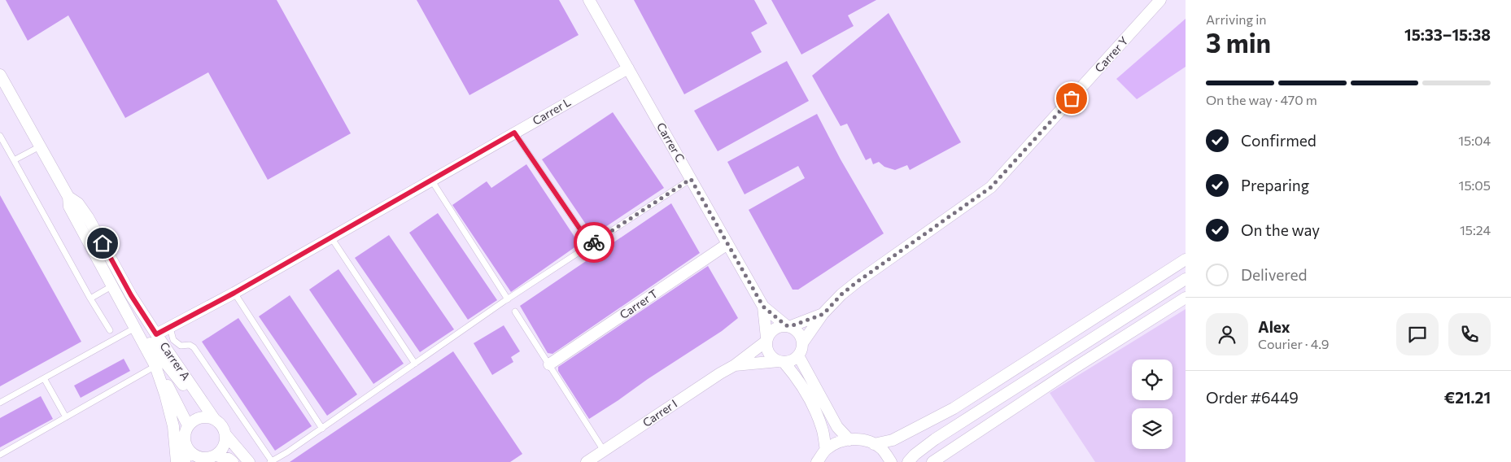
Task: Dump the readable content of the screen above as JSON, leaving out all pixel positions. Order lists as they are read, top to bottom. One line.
{"streets":{"street":["Carrer Y","Carrer L","Carrer C","Carrer T","Carrer A","Carrer I"]},"crossings":[["Carrer Y","Carrer C"],["Carrer Y","Carrer I"],["Carrer L","Carrer C"],["Carrer L","Carrer A"],["Carrer C","Carrer T"],["Carrer C","Carrer I"]],"page":{"heading":["3 min","Arriving in","15:33–15:38"],"panel":["Alex","Courier · 4.9","Order #6449","€21.21"],"bar":"On the way · 470 m","list":[["Confirmed","15:04"],["Preparing","15:05"],["On the way","15:24"],"Delivered"]}}
